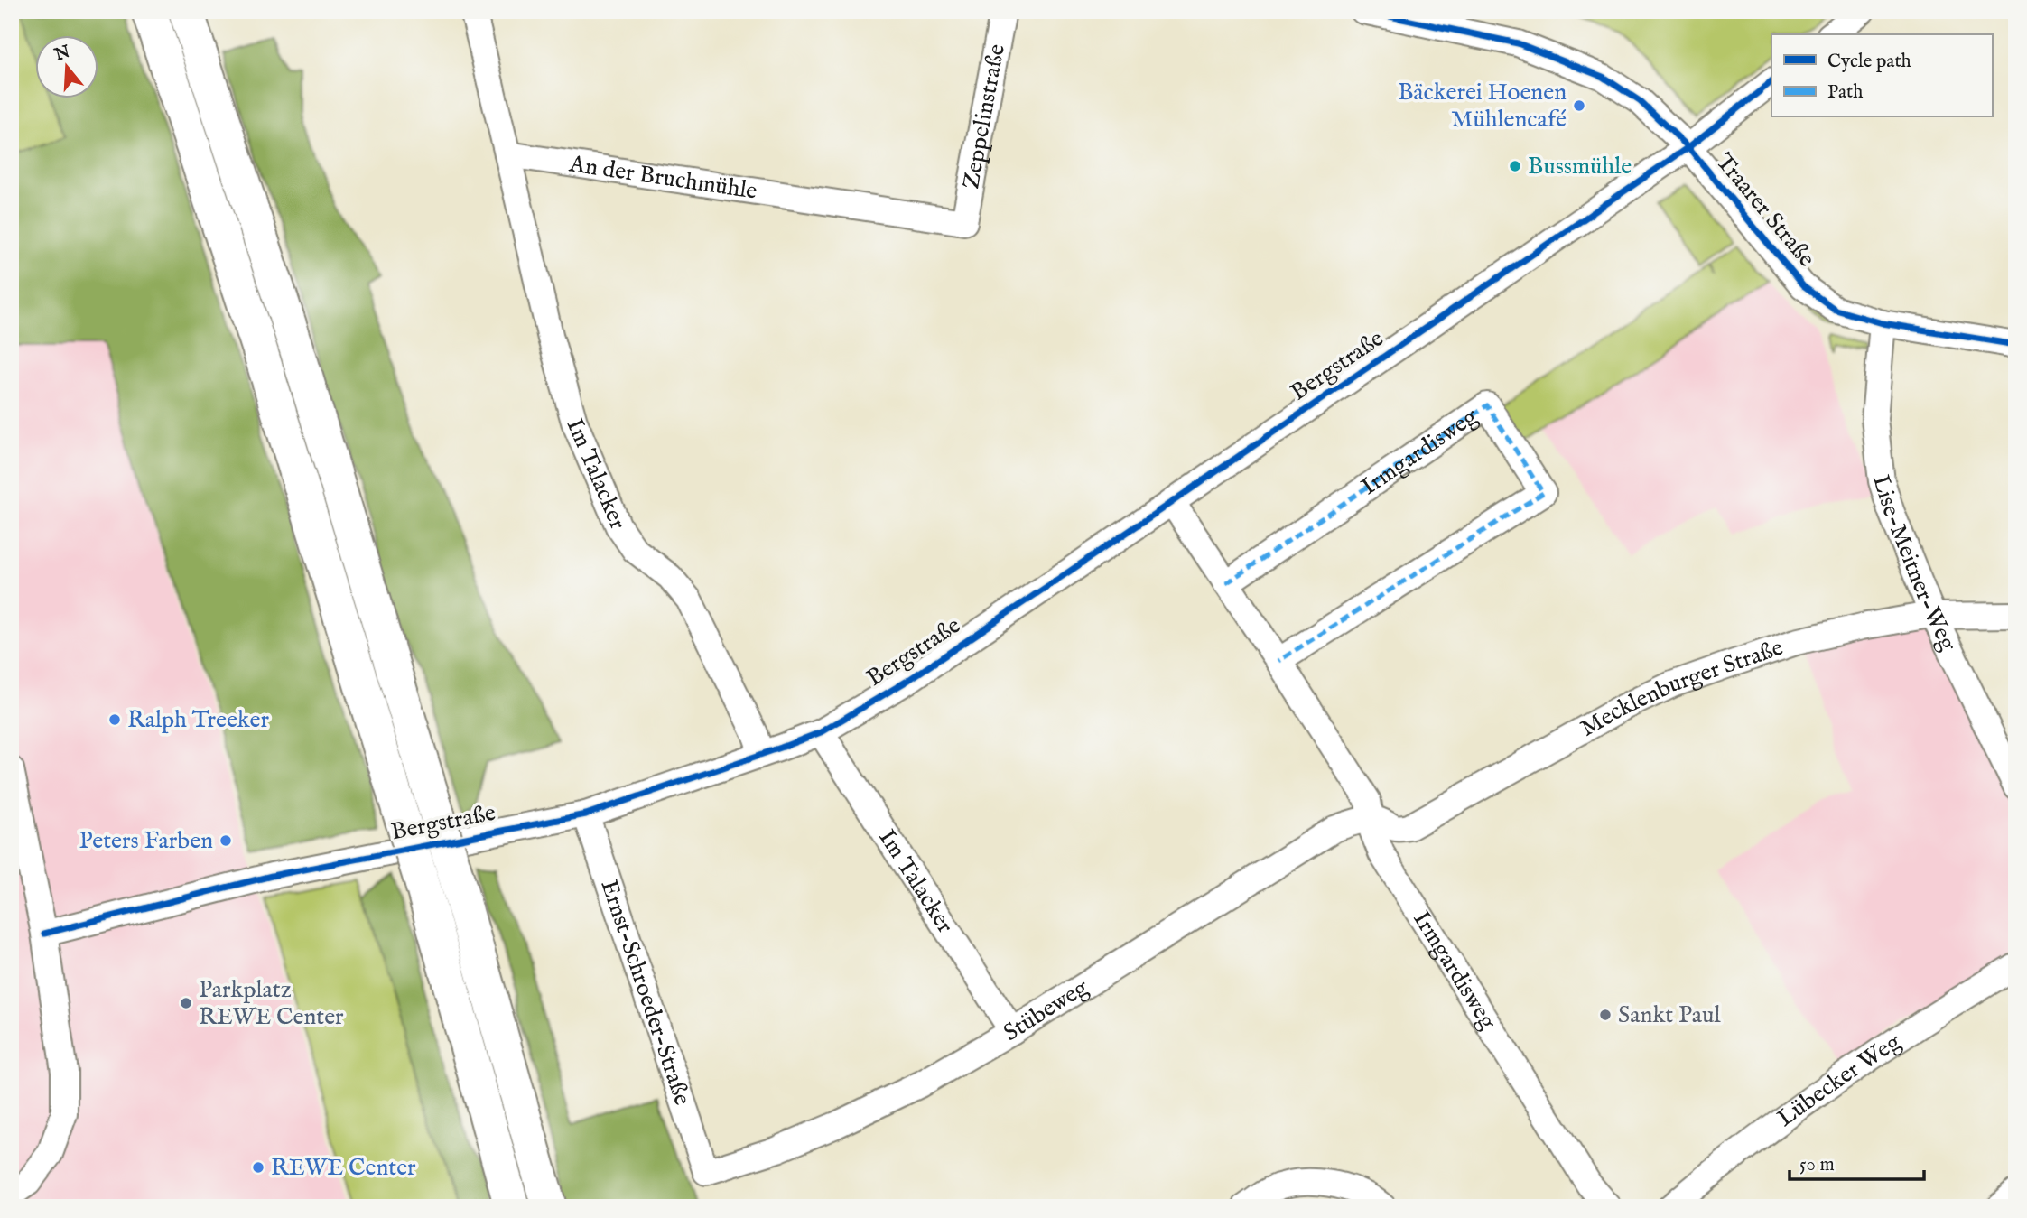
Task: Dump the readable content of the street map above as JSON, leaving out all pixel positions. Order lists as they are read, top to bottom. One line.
{"streets":{"street":["Zeppelinstraße","An der Bruchmühle","Traarer Straße","Bergstraße","Irmgardisweg","Im Talacker","Lise-Meitner-Weg","Mecklenburger Straße","Ernst-Schroeder-Straße","Stübeweg","Lübecker Weg"]},"crossings":[["Zeppelinstraße","An der Bruchmühle"],["An der Bruchmühle","Im Talacker"],["Traarer Straße","Bergstraße"],["Traarer Straße","Lise-Meitner-Weg"],["Bergstraße","Irmgardisweg"],["Bergstraße","Im Talacker"],["Bergstraße","Ernst-Schroeder-Straße"],["Irmgardisweg","Mecklenburger Straße"],["Irmgardisweg","Stübeweg"],["Im Talacker","Stübeweg"],["Lise-Meitner-Weg","Mecklenburger Straße"],["Mecklenburger Straße","Stübeweg"],["Ernst-Schroeder-Straße","Stübeweg"]],"places":["Bäckerei Hoenen Mühlencafé","Bussmühle","Ralph Treeker","Peters Farben","Parkplatz REWE Center","Sankt Paul","REWE Center"],"legend":["Cycle path","Path"],"scale_bar":"50 m","north":"top"}
